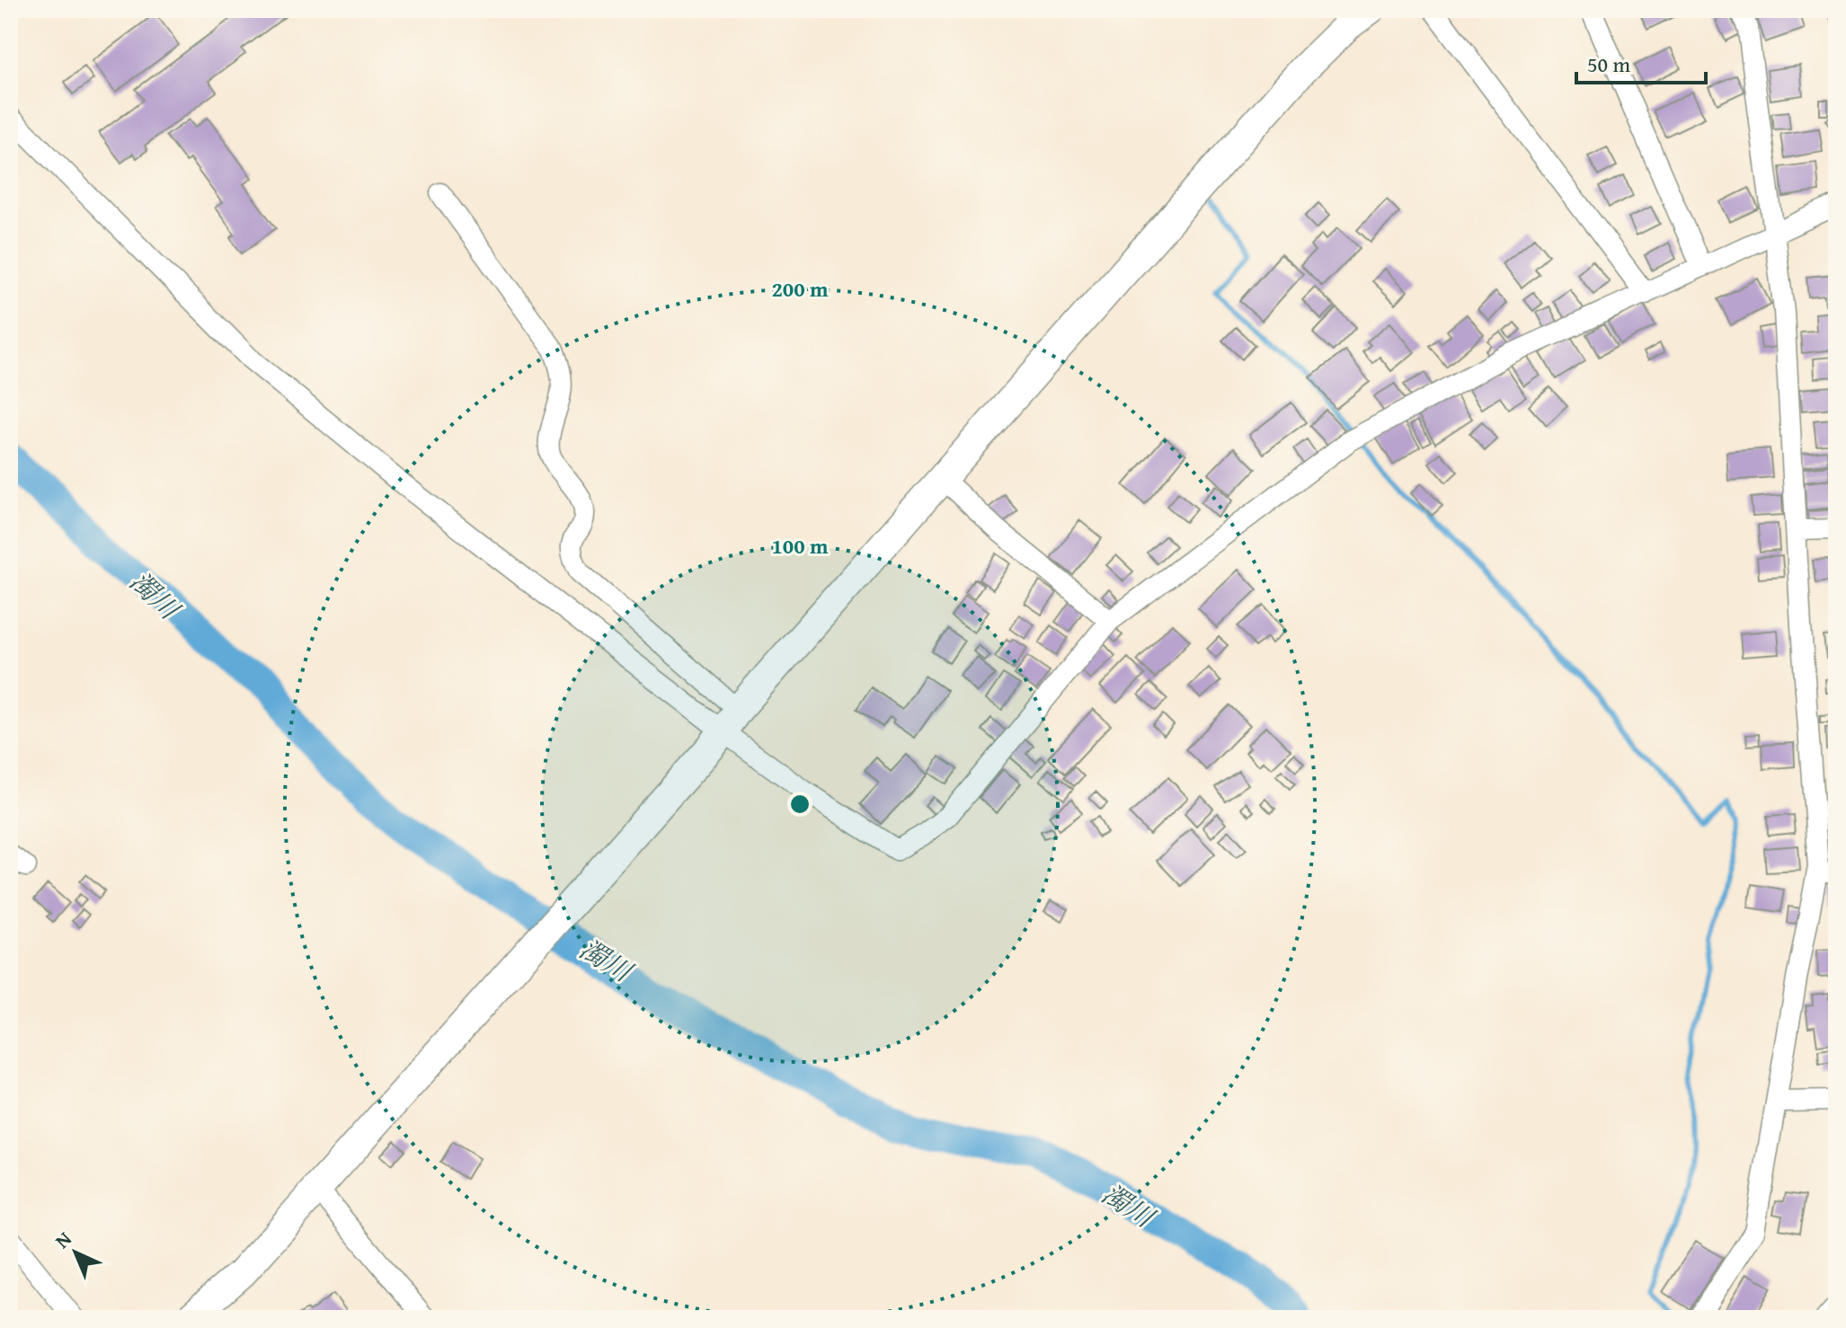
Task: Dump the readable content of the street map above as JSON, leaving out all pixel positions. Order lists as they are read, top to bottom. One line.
{"water":["濁川"],"scale_bar":"50 m","north":"top left","rings":["200 m","100 m"]}
